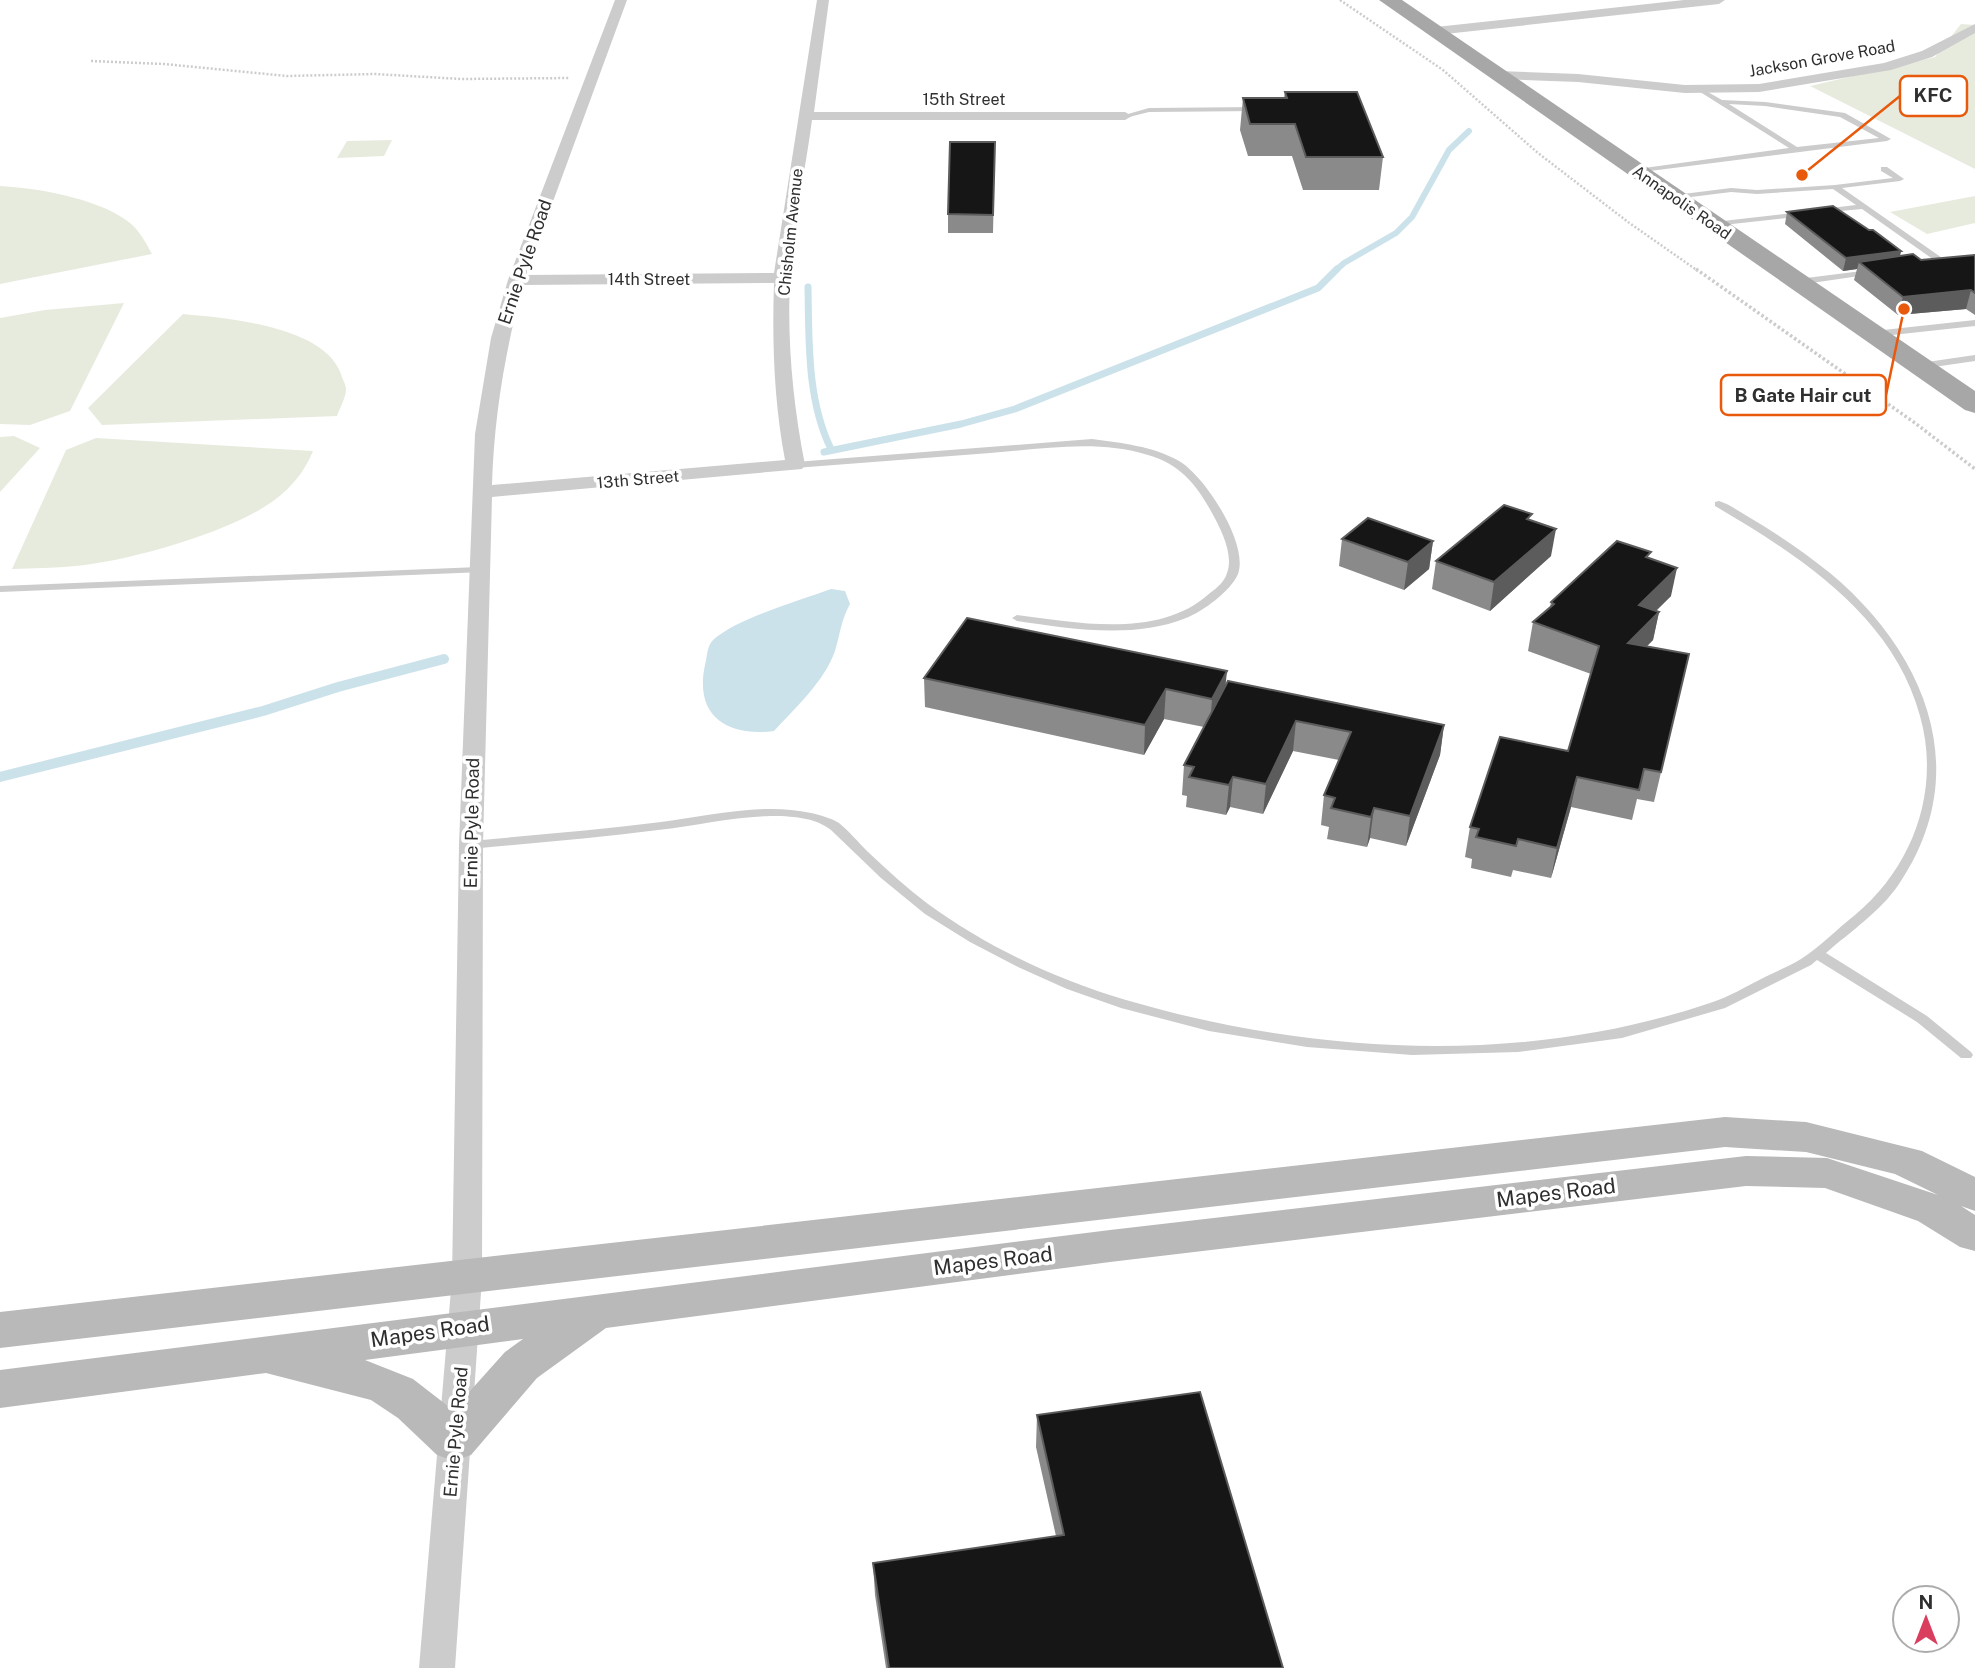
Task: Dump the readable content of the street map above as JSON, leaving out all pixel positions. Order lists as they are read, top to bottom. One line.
{"streets":{"main road":["Annapolis Road"],"street":["Jackson Grove Road","15th Street","Chisholm Avenue","Ernie Pyle Road","14th Street","13th Street","Mapes Road"]},"crossings":[["Jackson Grove Road","Annapolis Road"],["15th Street","Chisholm Avenue"],["Chisholm Avenue","14th Street"],["Chisholm Avenue","13th Street"],["Ernie Pyle Road","14th Street"],["Ernie Pyle Road","13th Street"],["Ernie Pyle Road","Mapes Road"]],"places":["KFC","B Gate Hair cut"],"north":"top"}
